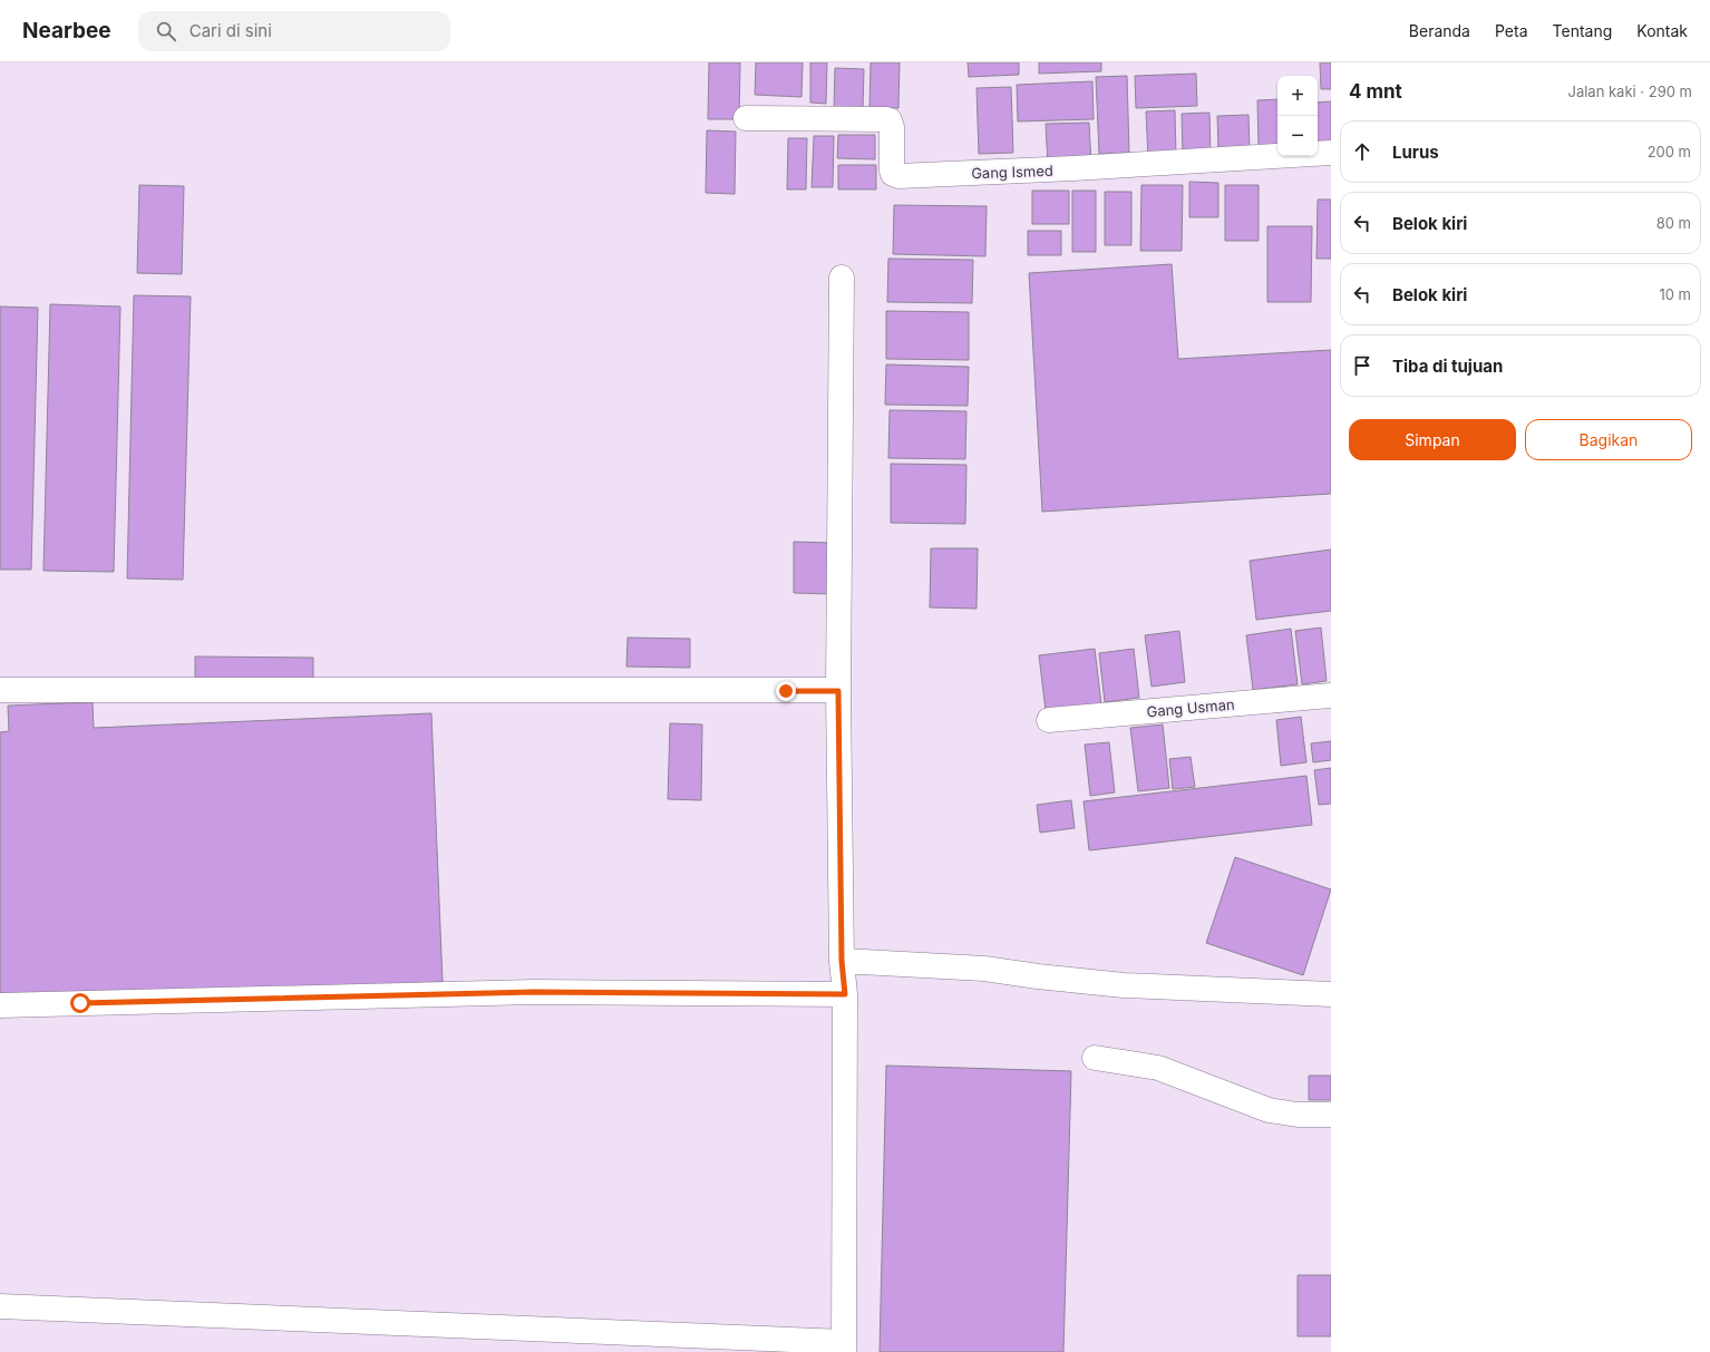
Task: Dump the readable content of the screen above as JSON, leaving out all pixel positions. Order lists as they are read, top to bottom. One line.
{"streets":{"street":["Gang Ismed","Gang Usman"]},"page":{"header":"Nearbee","search":"Cari di sini","nav":["Beranda","Peta","Tentang","Kontak"],"heading":["4 mnt","Jalan kaki · 290 m"],"map_buttons":["+","−"],"list":[["Lurus","200 m"],["Belok kiri","80 m"],["Belok kiri","10 m"],"Tiba di tujuan"],"buttons":["Simpan","Bagikan"]}}
